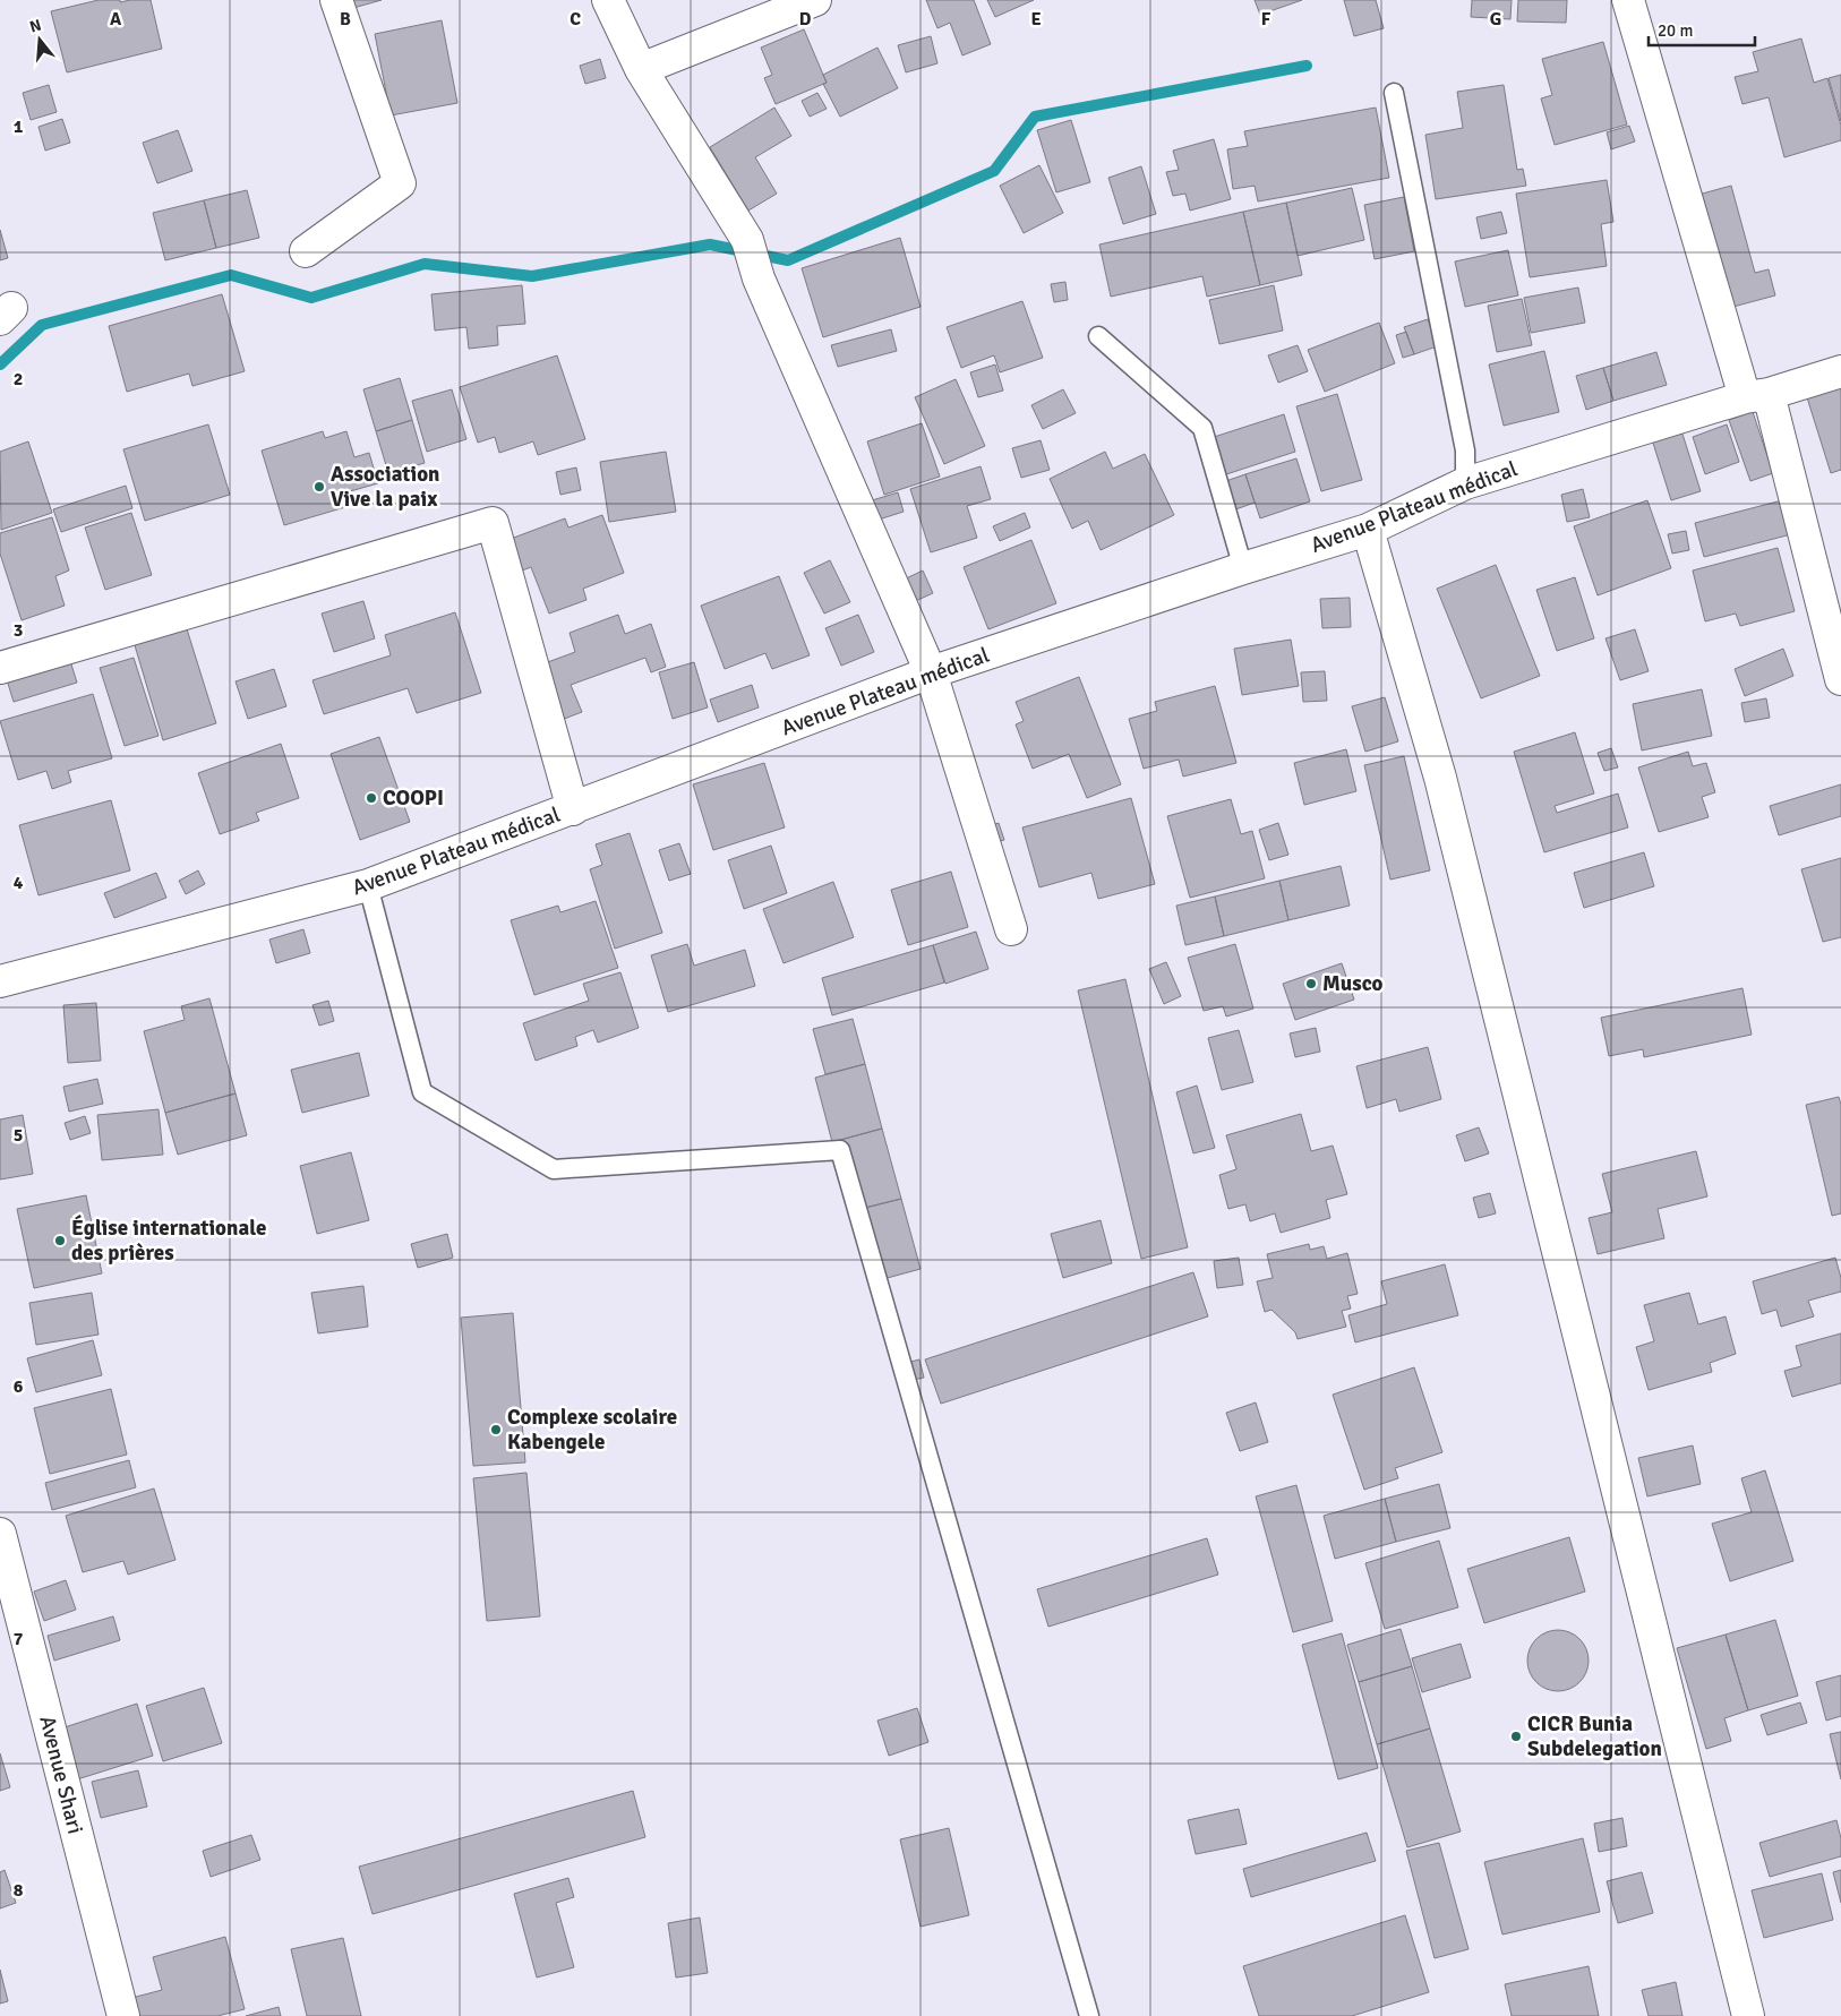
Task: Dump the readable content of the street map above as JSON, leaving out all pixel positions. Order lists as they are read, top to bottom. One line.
{"streets":{"street":["Avenue Plateau médical","Avenue Shari"]},"places":["Association Vive la paix","COOPI","Musco","Église internationale des prières","Complexe scolaire Kabengele","CICR Bunia Subdelegation"],"scale_bar":"20 m","north":"top","grid":{"columns":["A","B","C","D","E","F","G"],"rows":["1","2","3","4","5","6","7","8"]}}
